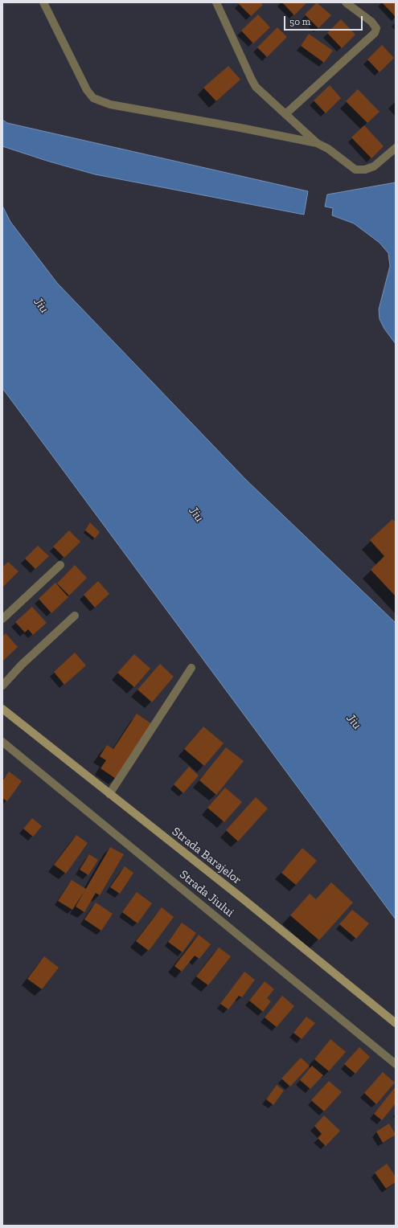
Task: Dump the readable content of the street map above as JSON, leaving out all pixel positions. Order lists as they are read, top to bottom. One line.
{"streets":{"main road":["Strada Barajelor"],"street":["Strada Jiului"]},"water":["Jiu"],"scale_bar":"50 m"}
